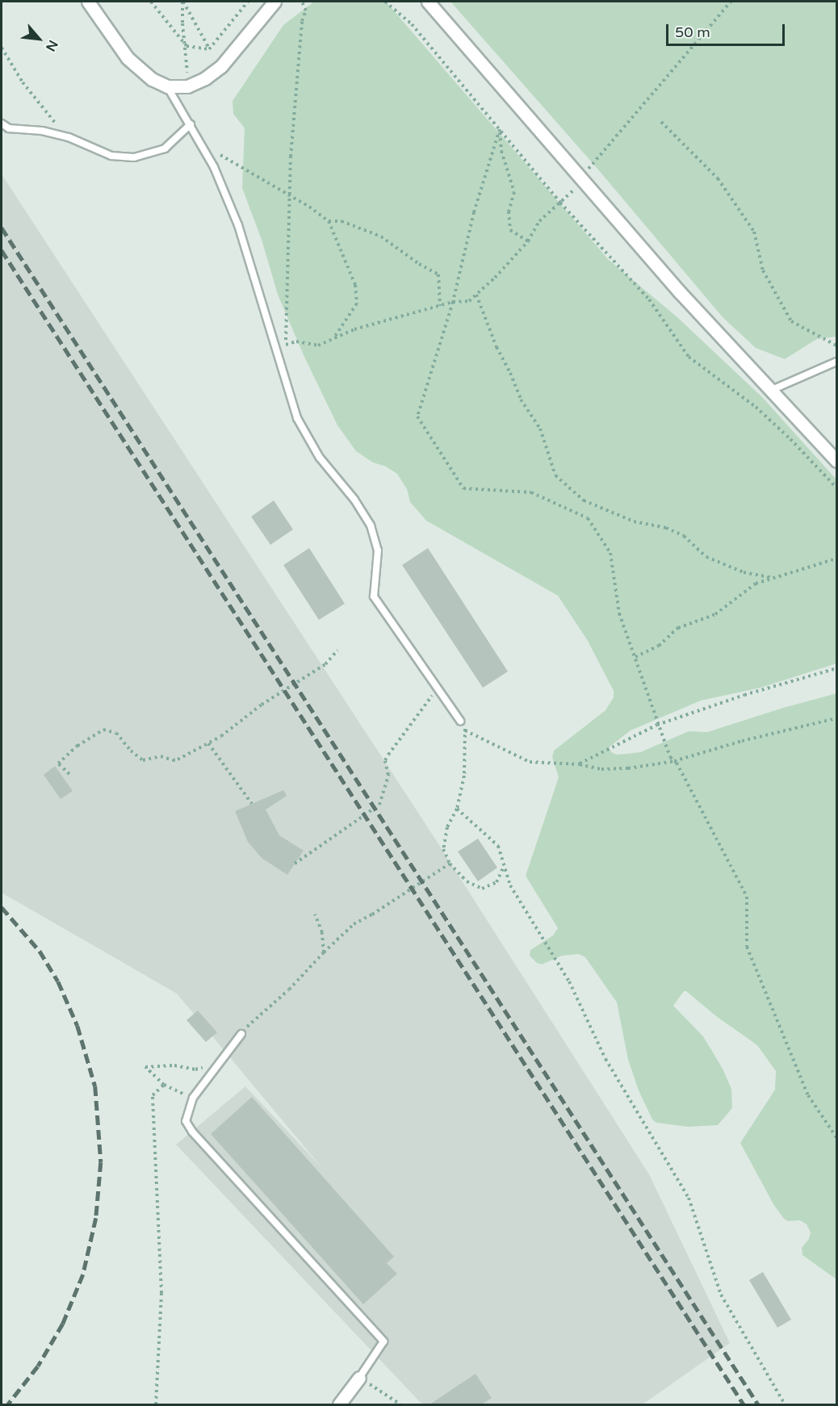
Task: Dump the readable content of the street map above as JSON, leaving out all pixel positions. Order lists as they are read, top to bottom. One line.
{"scale_bar":"50 m","north":"bottom right"}
